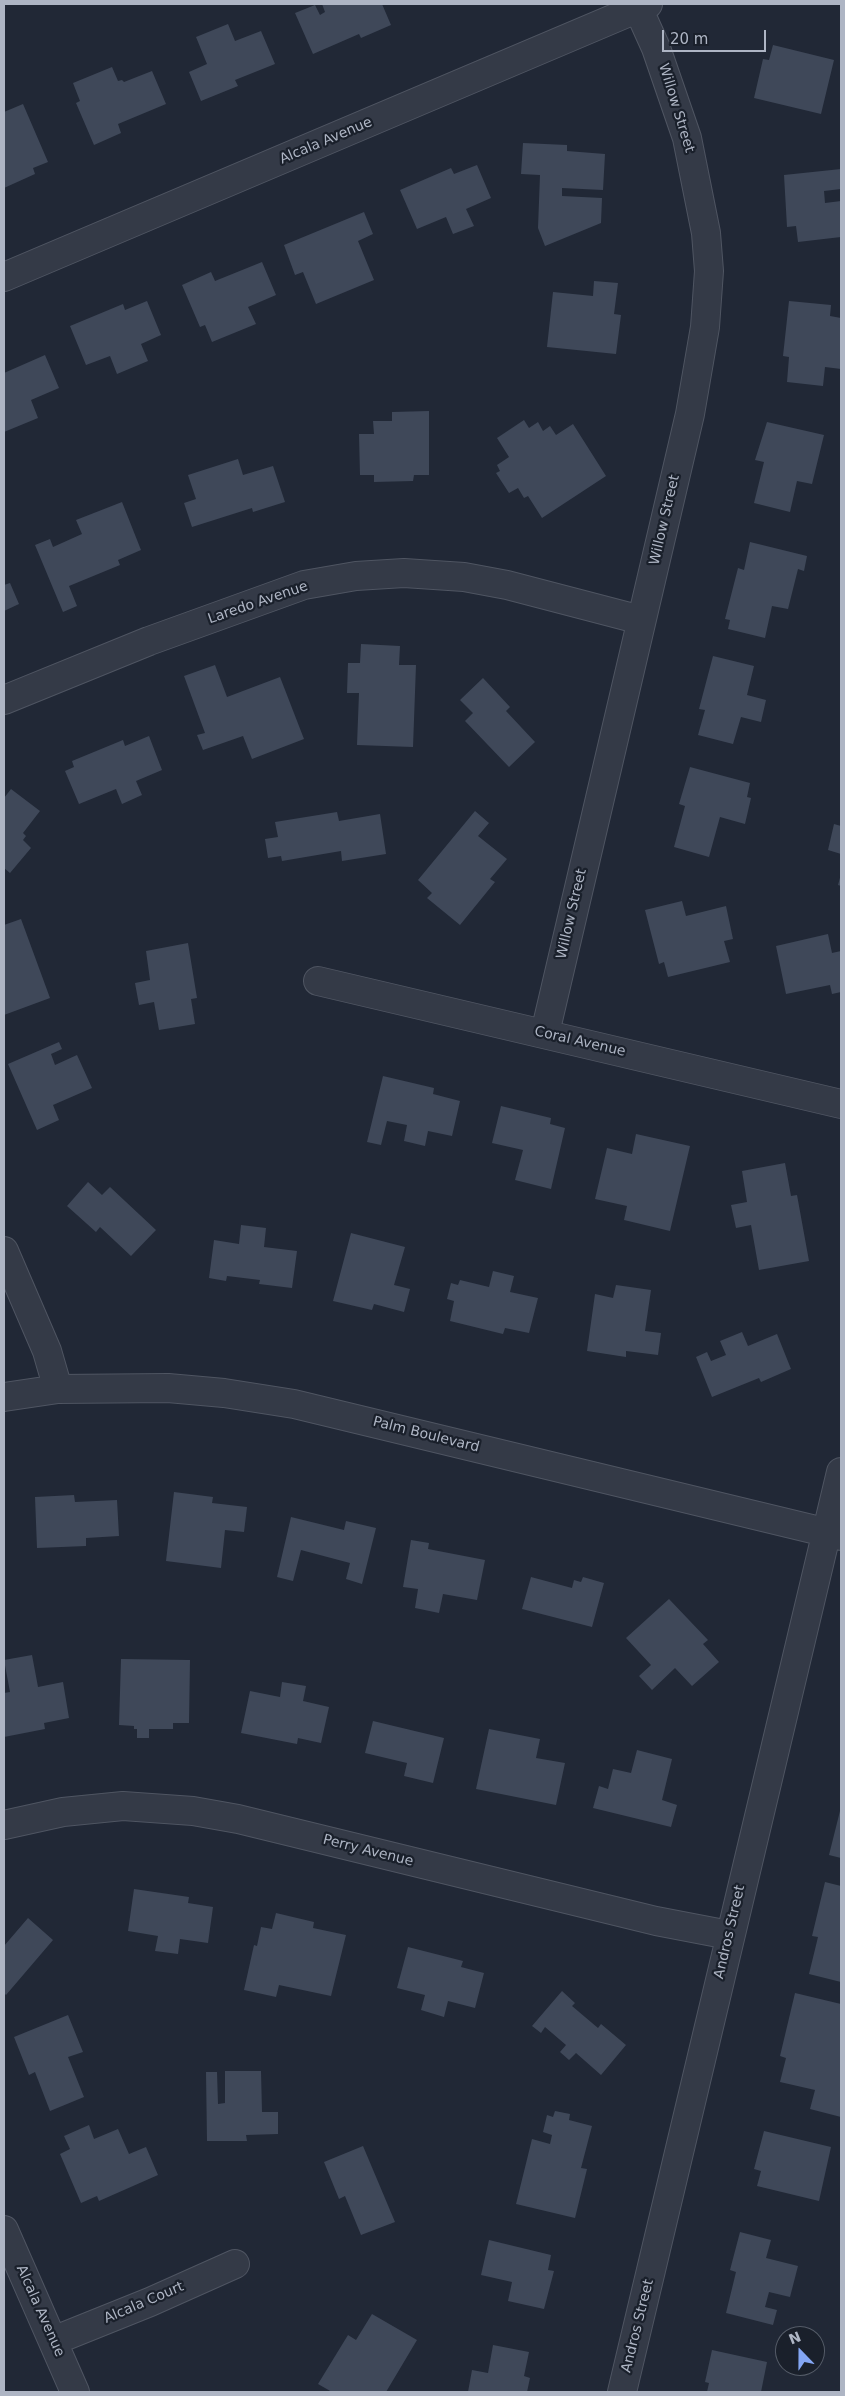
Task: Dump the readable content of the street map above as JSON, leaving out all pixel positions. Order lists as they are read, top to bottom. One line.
{"streets":{"street":["Willow Street","Alcala Avenue","Laredo Avenue","Coral Avenue","Palm Boulevard","Perry Avenue","Andros Street","Alcala Court"]},"crossings":[["Willow Street","Alcala Avenue"],["Willow Street","Laredo Avenue"],["Willow Street","Coral Avenue"],["Alcala Avenue","Alcala Court"],["Palm Boulevard","Andros Street"],["Perry Avenue","Andros Street"]],"scale_bar":"20 m","north":"top"}
